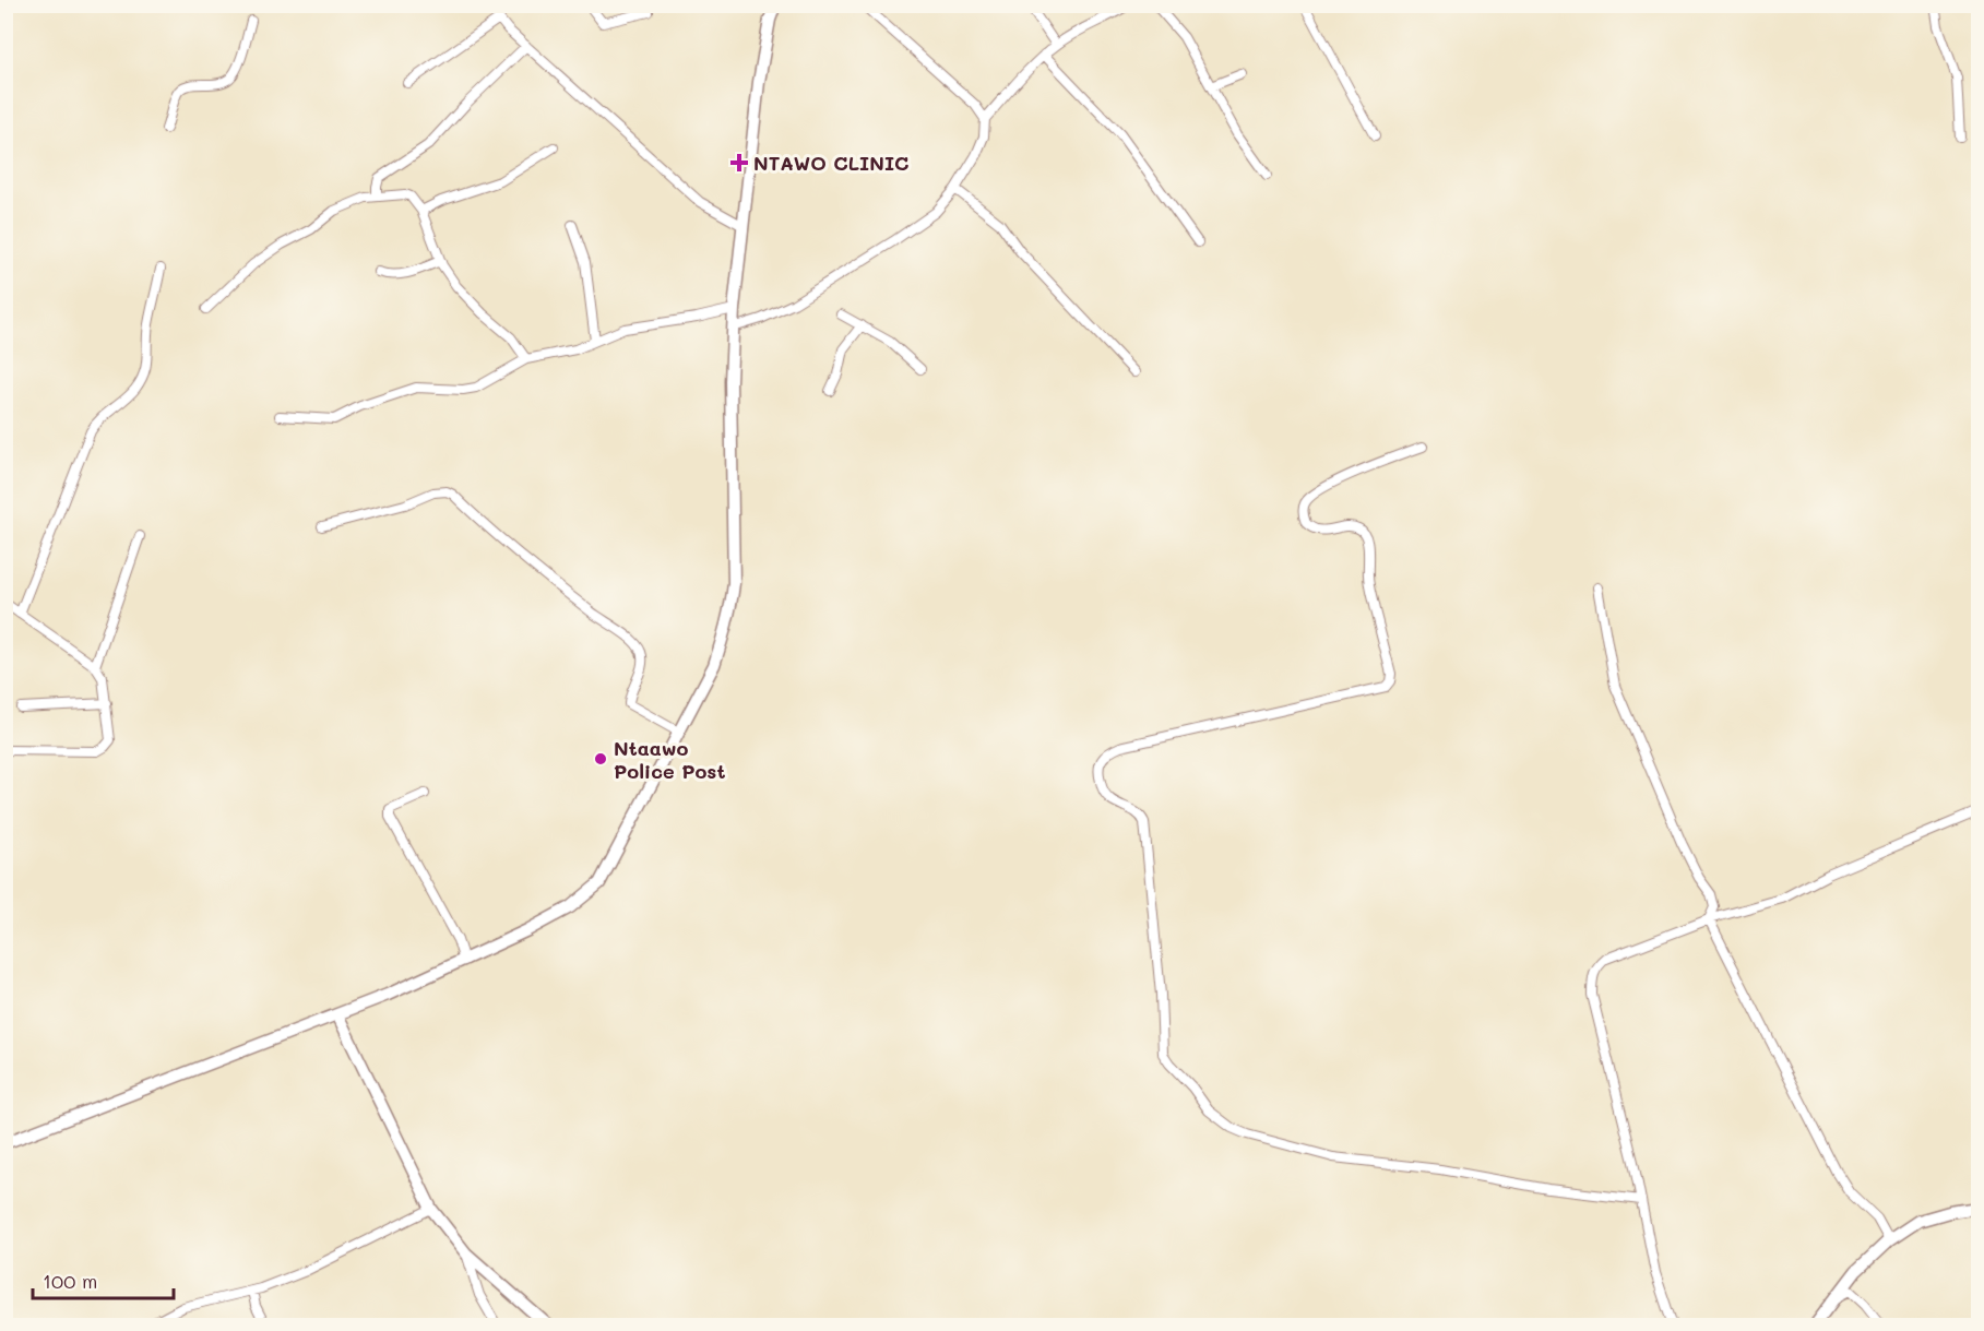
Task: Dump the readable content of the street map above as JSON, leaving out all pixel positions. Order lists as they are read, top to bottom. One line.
{"places":{"health":["NTAWO CLINIC"],"other":["Ntaawo Police Post"]},"scale_bar":"100 m"}
